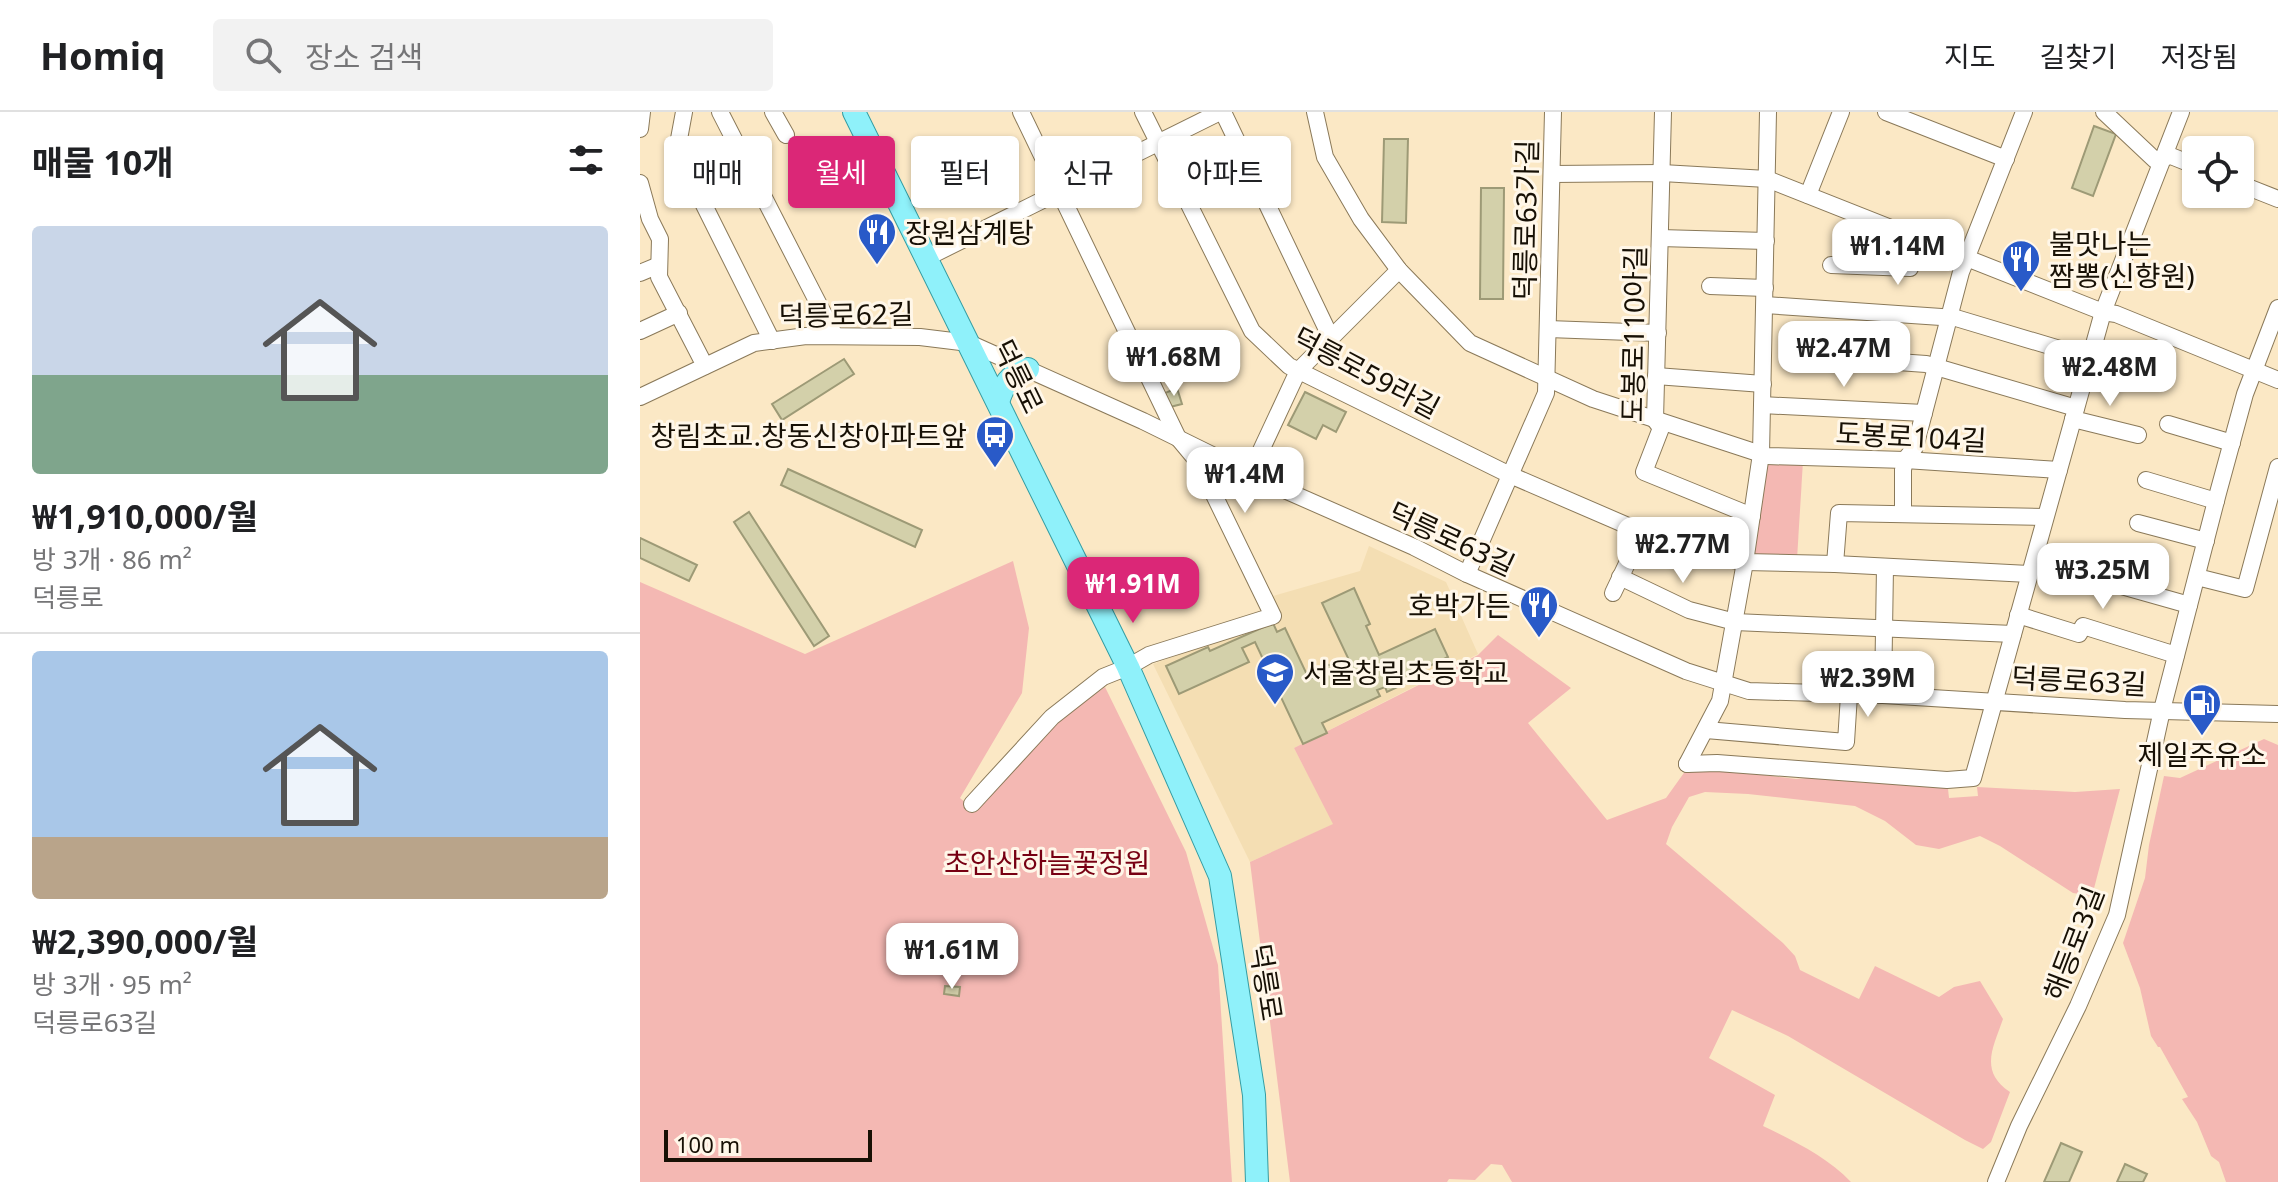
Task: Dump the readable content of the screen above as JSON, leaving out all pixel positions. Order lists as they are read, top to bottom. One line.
{"streets":{"main road":["덕릉로"],"street":["덕릉로63가길","덕릉로62길","도봉로110아길","덕릉로59라길","도봉로104길","덕릉로63길","해등로3길"]},"crossings":[["덕릉로63가길","도봉로110아길"],["덕릉로63가길","덕릉로59라길"],["덕릉로63가길","도봉로104길"],["덕릉로63가길","덕릉로63길"],["덕릉로62길","덕릉로"],["덕릉로62길","덕릉로63길"],["도봉로110아길","도봉로104길"],["덕릉로","덕릉로63길"],["덕릉로63길","해등로3길"]],"parks":["초안산하늘꽃정원"],"places":{"restaurant":["장원삼계탕","불맛나는 짬뽕(신향원)","호박가든"],"bus stop":["창림초교.창동신창아파트앞"],"school or university":["서울창림초등학교"],"fuel station":["제일주유소"]},"scale_bar":"100 m","page":{"header":"Homiq","search":"장소 검색","nav":["지도","길찾기","저장됨"],"heading":"매물 10개","chip":["매매","월세","필터","신규","아파트"],"list":[{"name":"₩1,910,000/월","note":"방 3개 · 86 m² · 덕릉로"},{"name":"₩2,390,000/월","note":"방 3개 · 95 m² · 덕릉로63길"}],"price":["₩1.14M","₩2.47M","₩1.68M","₩2.48M","₩1.4M","₩2.77M","₩3.25M","₩1.91M","₩2.39M","₩1.61M"],"scale":"100 m"}}
